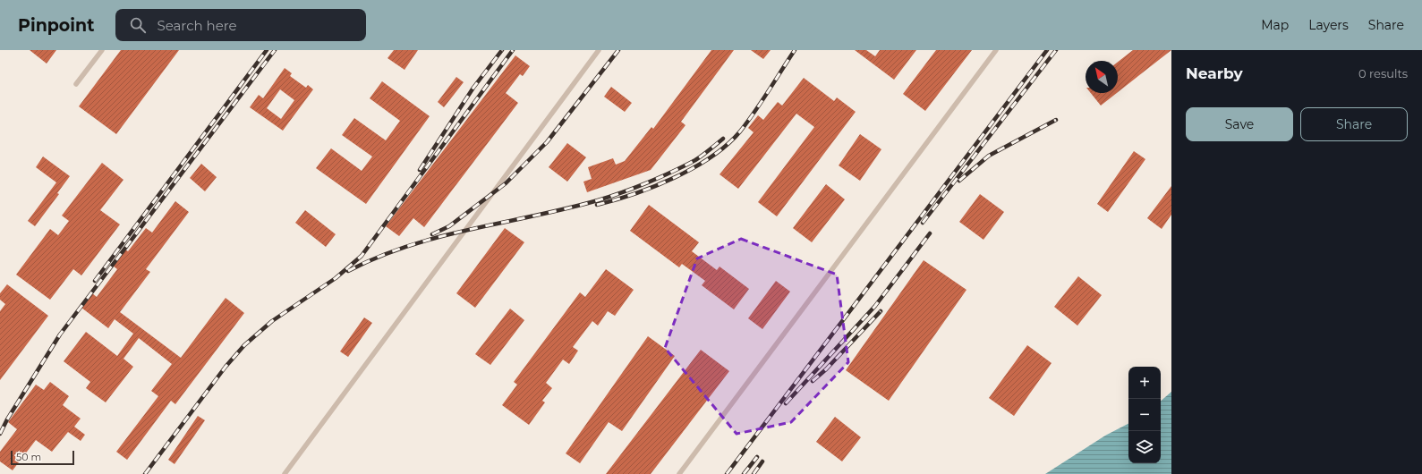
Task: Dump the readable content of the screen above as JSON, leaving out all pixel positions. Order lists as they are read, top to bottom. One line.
{"scale_bar":"50 m","north":"top left","page":{"header":"Pinpoint","search":"Search here","nav":["Map","Layers","Share"],"heading":["Nearby","0 results"],"buttons":["Save","Share"],"map_buttons":["+","−"],"scale":"50 m"}}
